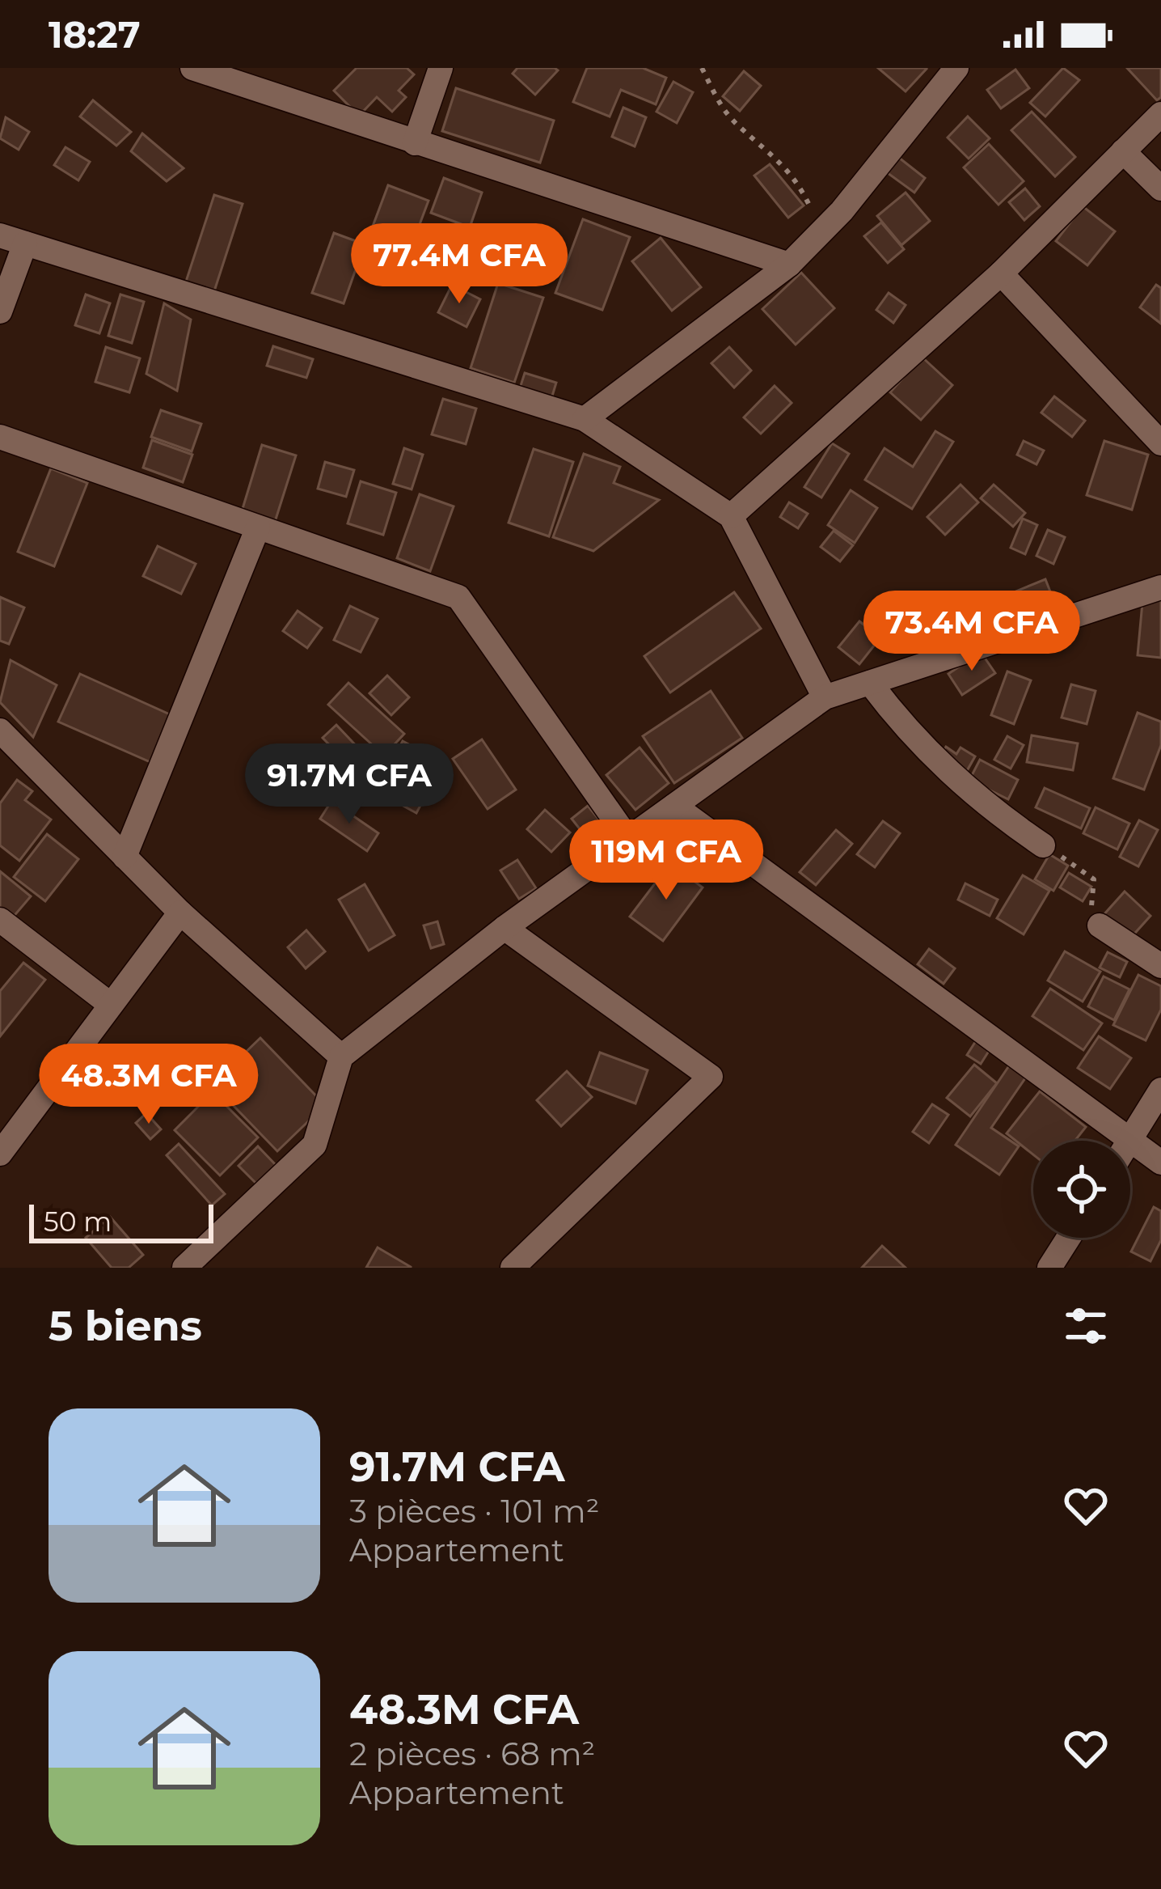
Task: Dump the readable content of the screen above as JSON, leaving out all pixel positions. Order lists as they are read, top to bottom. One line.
{"scale_bar":"50 m","page":{"status":"18:27","price":["77.4M CFA","73.4M CFA","91.7M CFA","119M CFA","48.3M CFA"],"scale":"50 m","heading":"5 biens","list":[{"name":"91.7M CFA","note":"3 pièces · 101 m² · Appartement"},{"name":"48.3M CFA","note":"2 pièces · 68 m² · Appartement"}]}}
